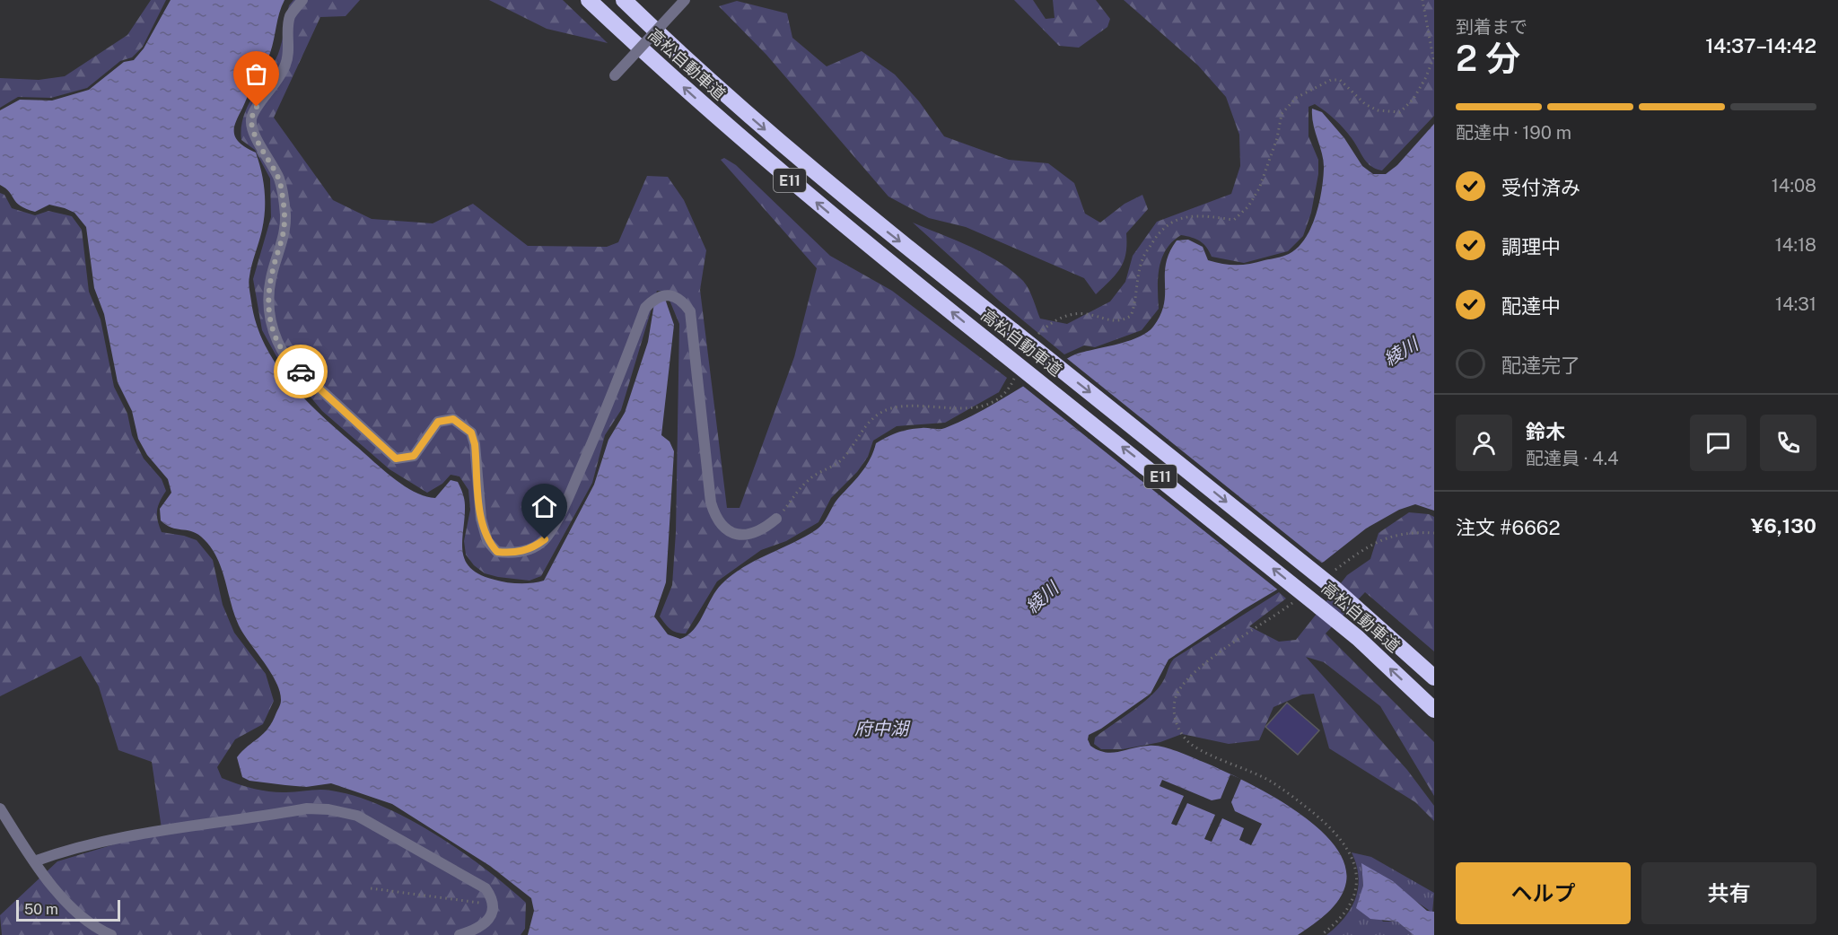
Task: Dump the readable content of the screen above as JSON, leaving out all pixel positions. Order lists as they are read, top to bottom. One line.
{"streets":{"highway":["高松自動車道","E11"]},"water":["綾川","府中湖"],"scale_bar":"50 m","page":{"heading":["2 分","到着まで","14:37–14:42"],"panel":["鈴木","配達員 · 4.4","注文 #6662","¥6,130"],"bar":"配達中 · 190 m","list":[["受付済み","14:08"],["調理中","14:18"],["配達中","14:31"],"配達完了"],"buttons":["ヘルプ","共有"],"scale":"50 m"}}
